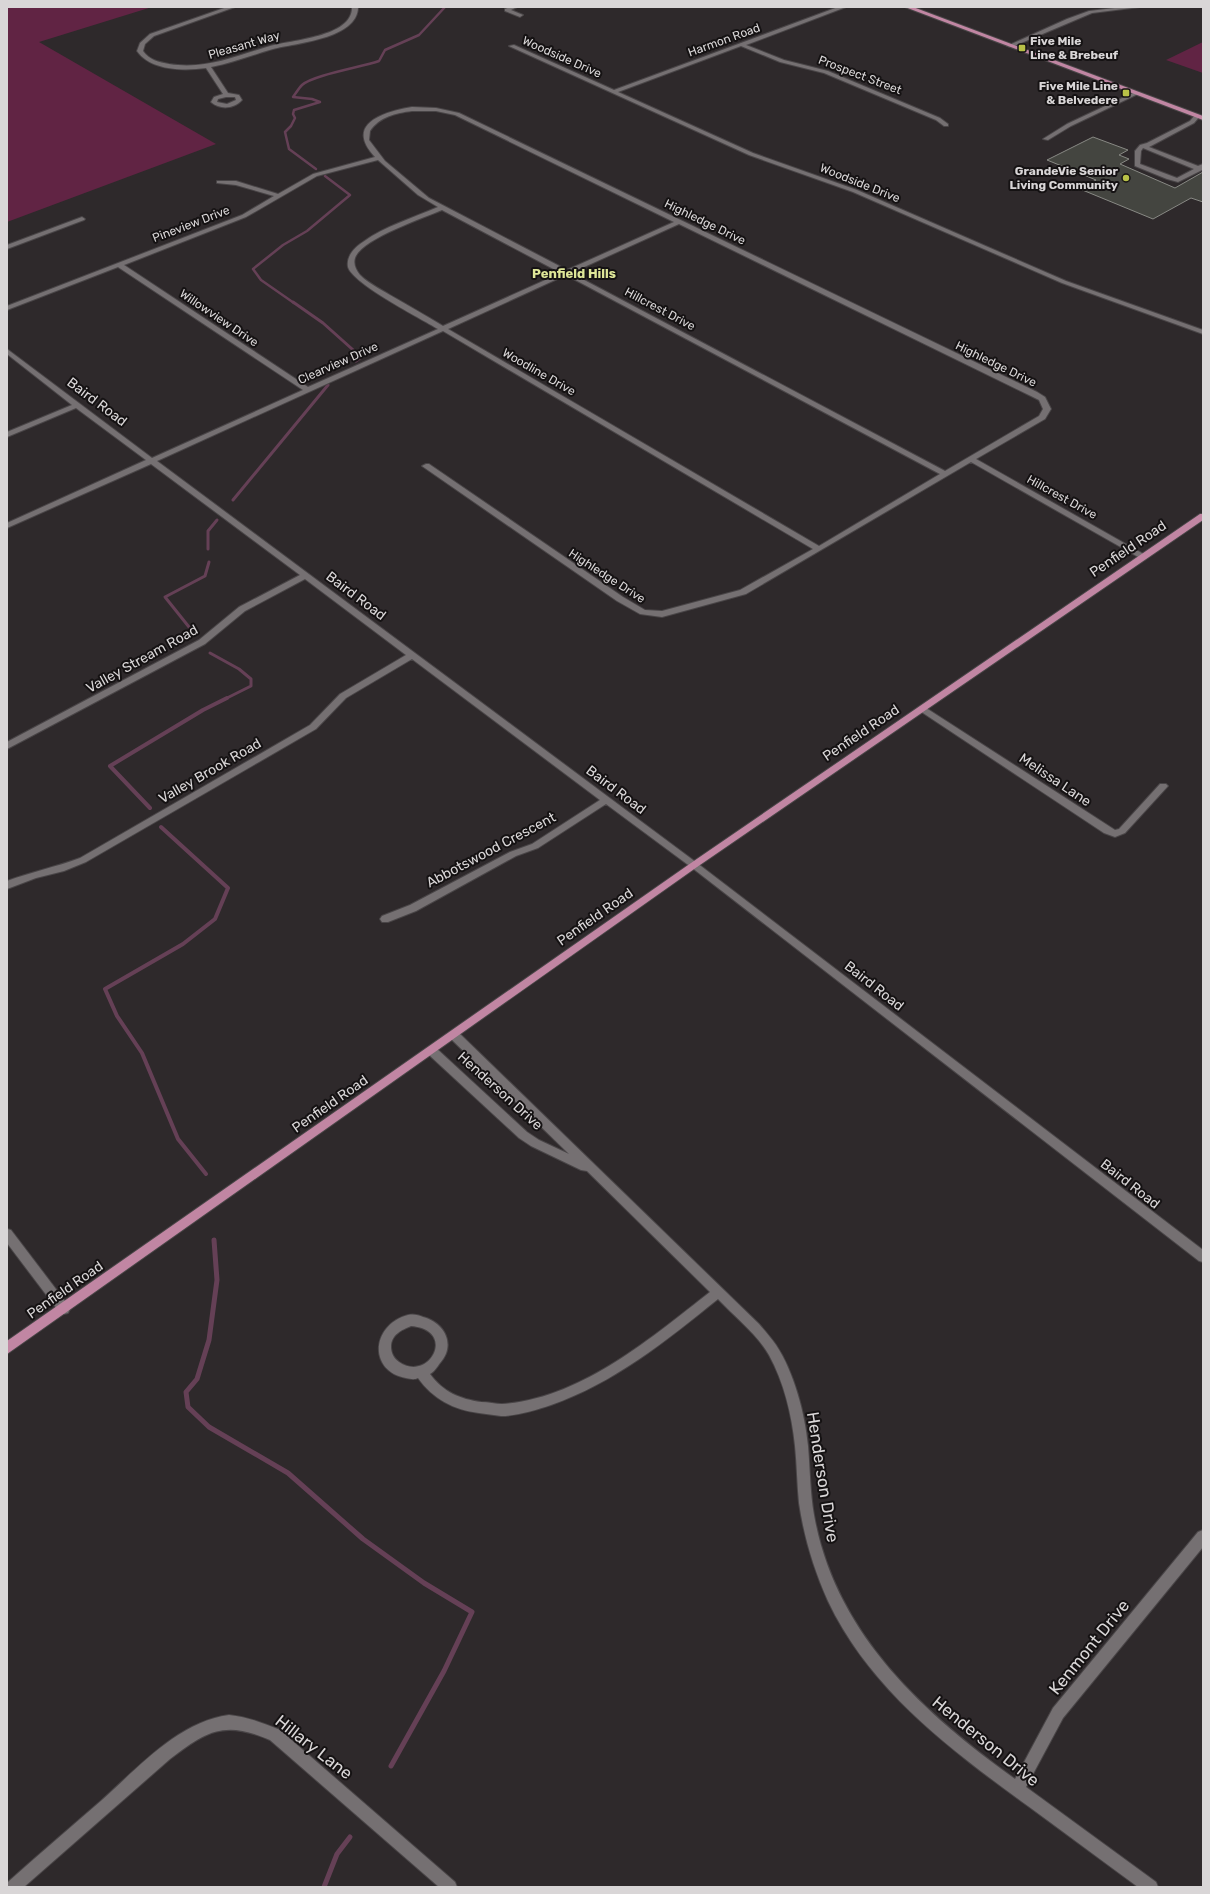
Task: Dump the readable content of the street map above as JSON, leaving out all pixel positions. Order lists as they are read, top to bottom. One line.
{"streets":{"main road":["Penfield Road"],"street":["Harmon Road","Pleasant Way","Woodside Drive","Prospect Street","Highledge Drive","Pineview Drive","Hillcrest Drive","Willowview Drive","Clearview Drive","Woodline Drive","Baird Road","Valley Stream Road","Valley Brook Road","Melissa Lane","Abbotswood Crescent","Henderson Drive","Kenmont Drive","Hillary Lane"]},"crossings":[["Harmon Road","Woodside Drive"],["Harmon Road","Prospect Street"],["Highledge Drive","Hillcrest Drive"],["Highledge Drive","Clearview Drive"],["Highledge Drive","Woodline Drive"],["Pineview Drive","Hillcrest Drive"],["Pineview Drive","Willowview Drive"],["Hillcrest Drive","Clearview Drive"],["Hillcrest Drive","Woodline Drive"],["Hillcrest Drive","Penfield Road"],["Willowview Drive","Clearview Drive"],["Clearview Drive","Woodline Drive"],["Clearview Drive","Baird Road"],["Baird Road","Penfield Road"],["Baird Road","Valley Stream Road"],["Baird Road","Valley Brook Road"],["Baird Road","Abbotswood Crescent"],["Penfield Road","Melissa Lane"],["Penfield Road","Henderson Drive"],["Henderson Drive","Kenmont Drive"]],"districts":["Penfield Hills"],"places":{"transit":["Five Mile Line & Brebeuf","Five Mile Line & Belvedere"],"other":["GrandeVie Senior Living Community"]}}
